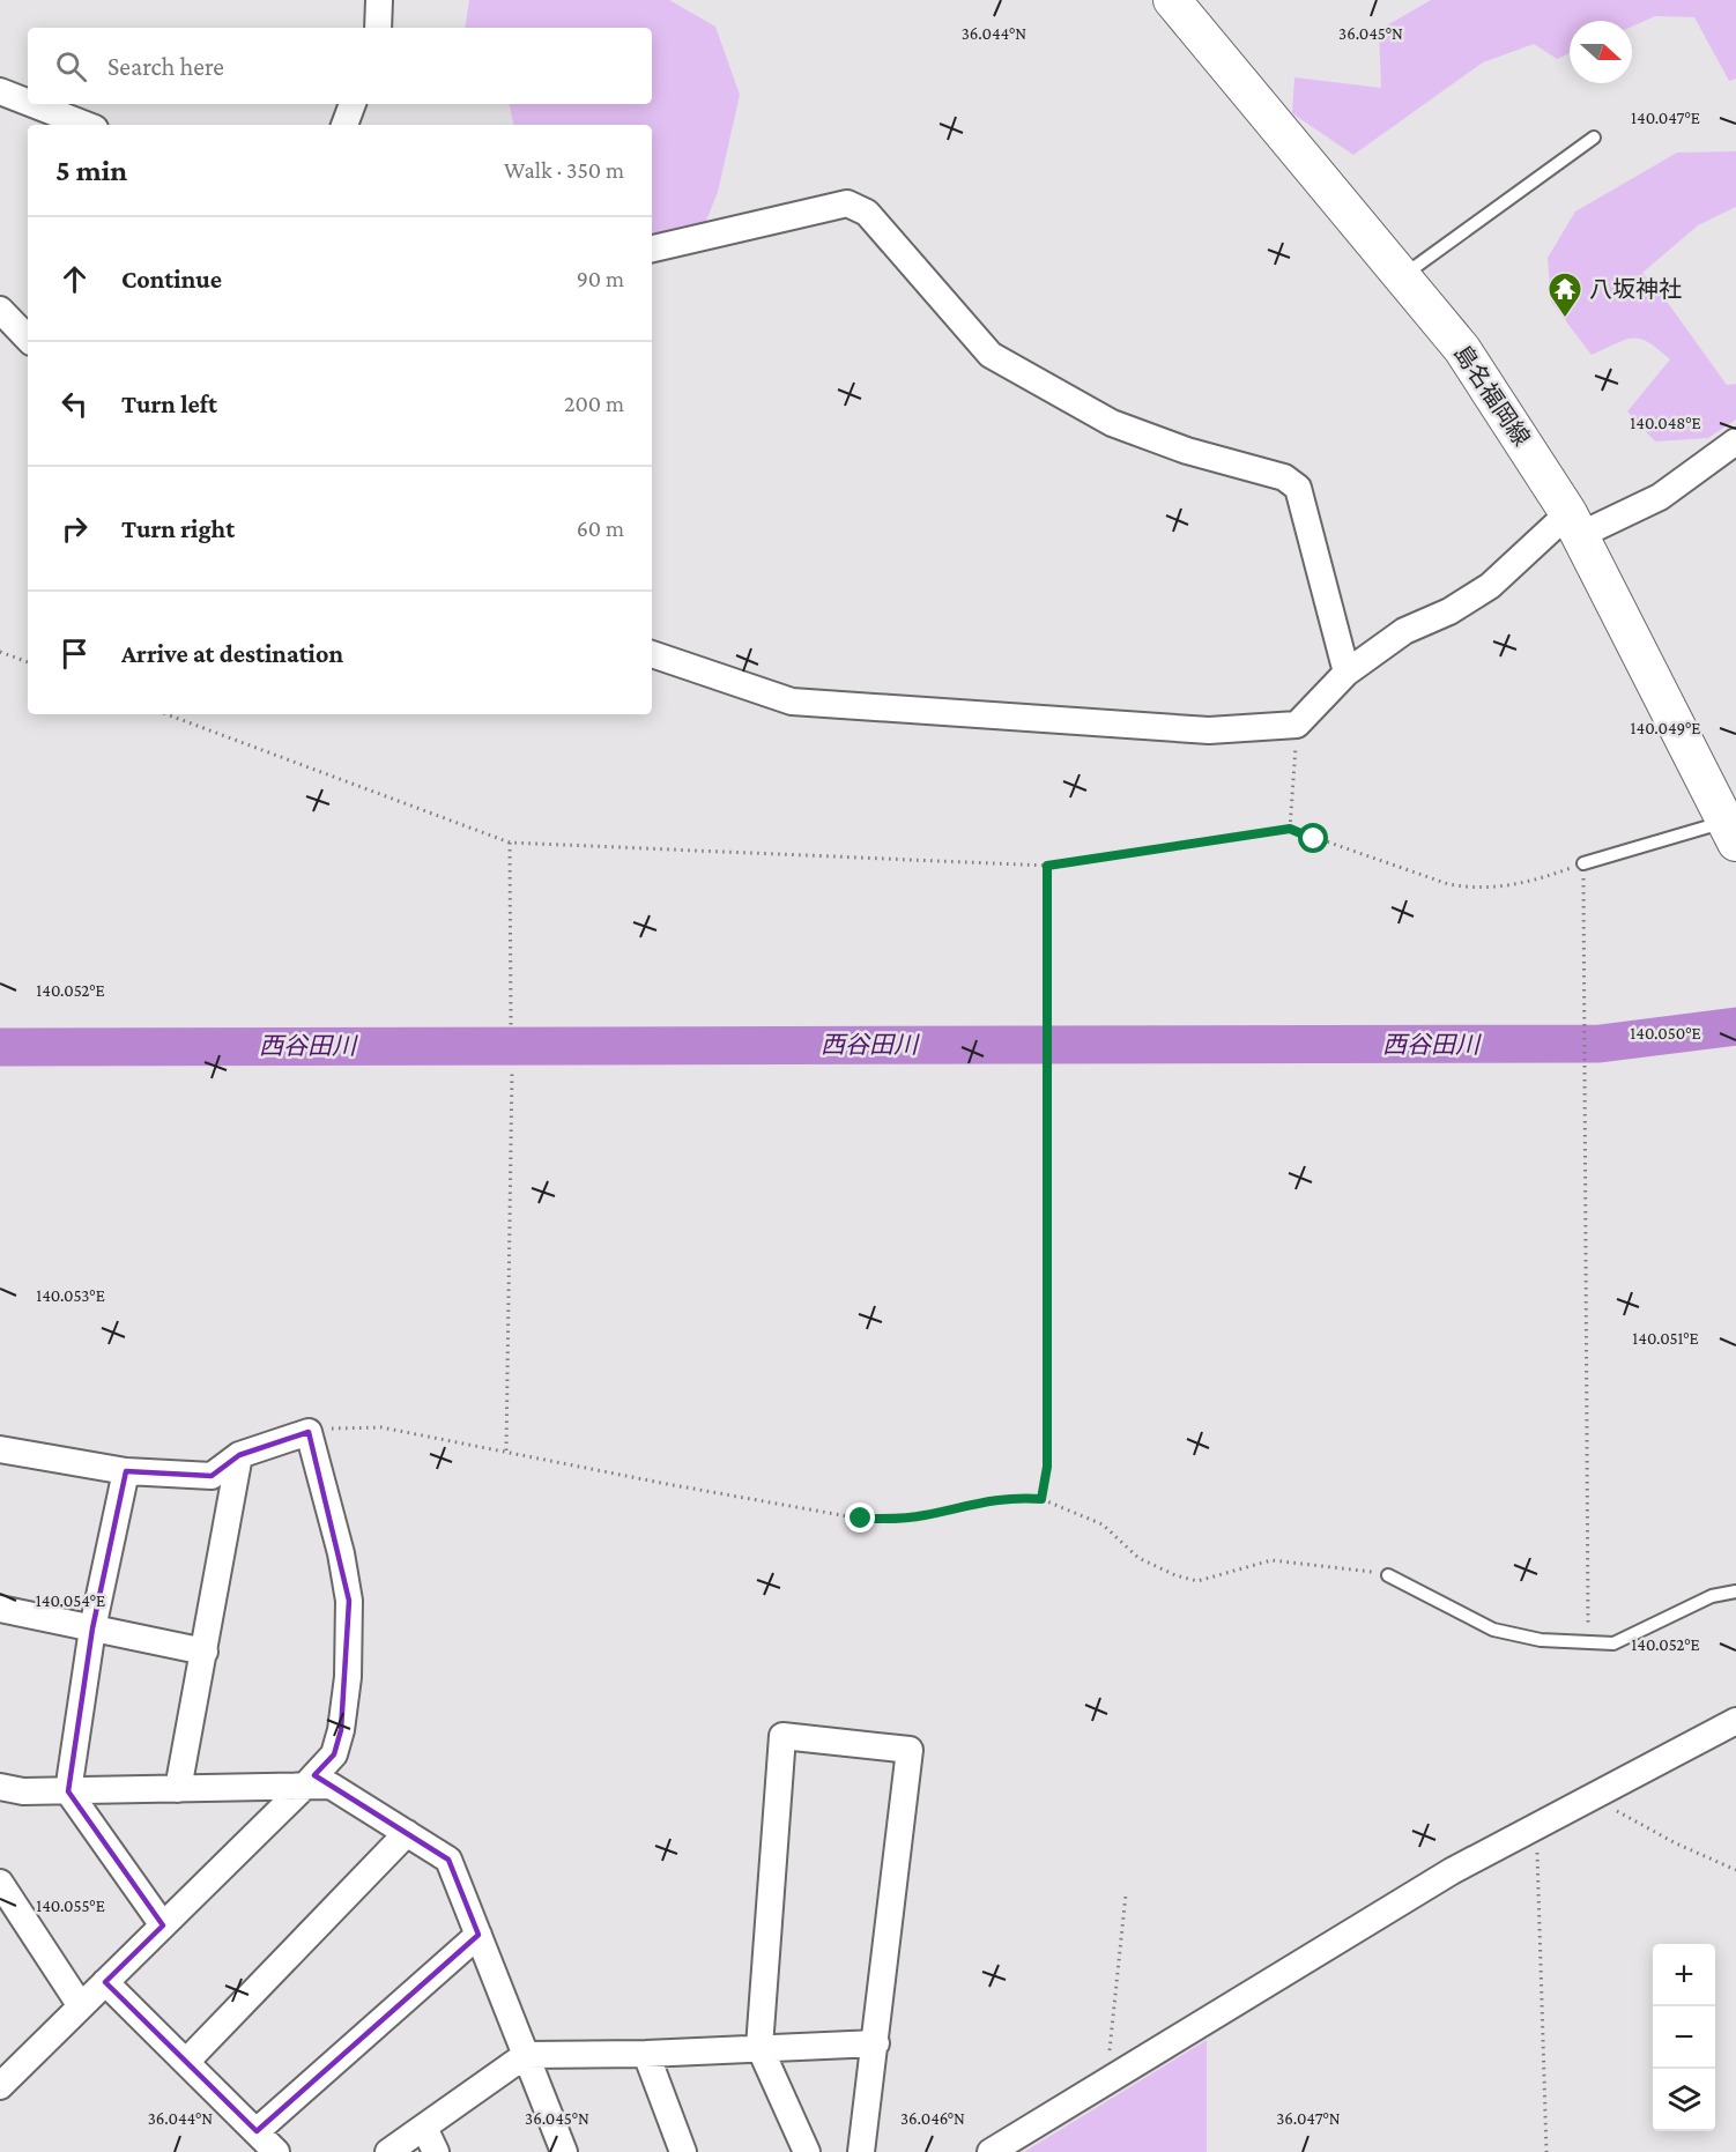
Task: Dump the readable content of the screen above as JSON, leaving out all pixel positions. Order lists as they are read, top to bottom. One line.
{"streets":{"main road":["島名福岡線"]},"water":["西谷田川"],"places":{"temple":["八坂神社"]},"north":"right","page":{"search":"Search here","heading":["5 min","Walk · 350 m"],"list":[["Continue","90 m"],["Turn left","200 m"],["Turn right","60 m"],"Arrive at destination"],"map_buttons":["+","−"]},"coordinates":["36.044°N","36.045°N","140.047°E","140.048°E","140.049°E","140.052°E","140.050°E","140.053°E","140.051°E","140.054°E","140.055°E","36.046°N","36.047°N"]}
